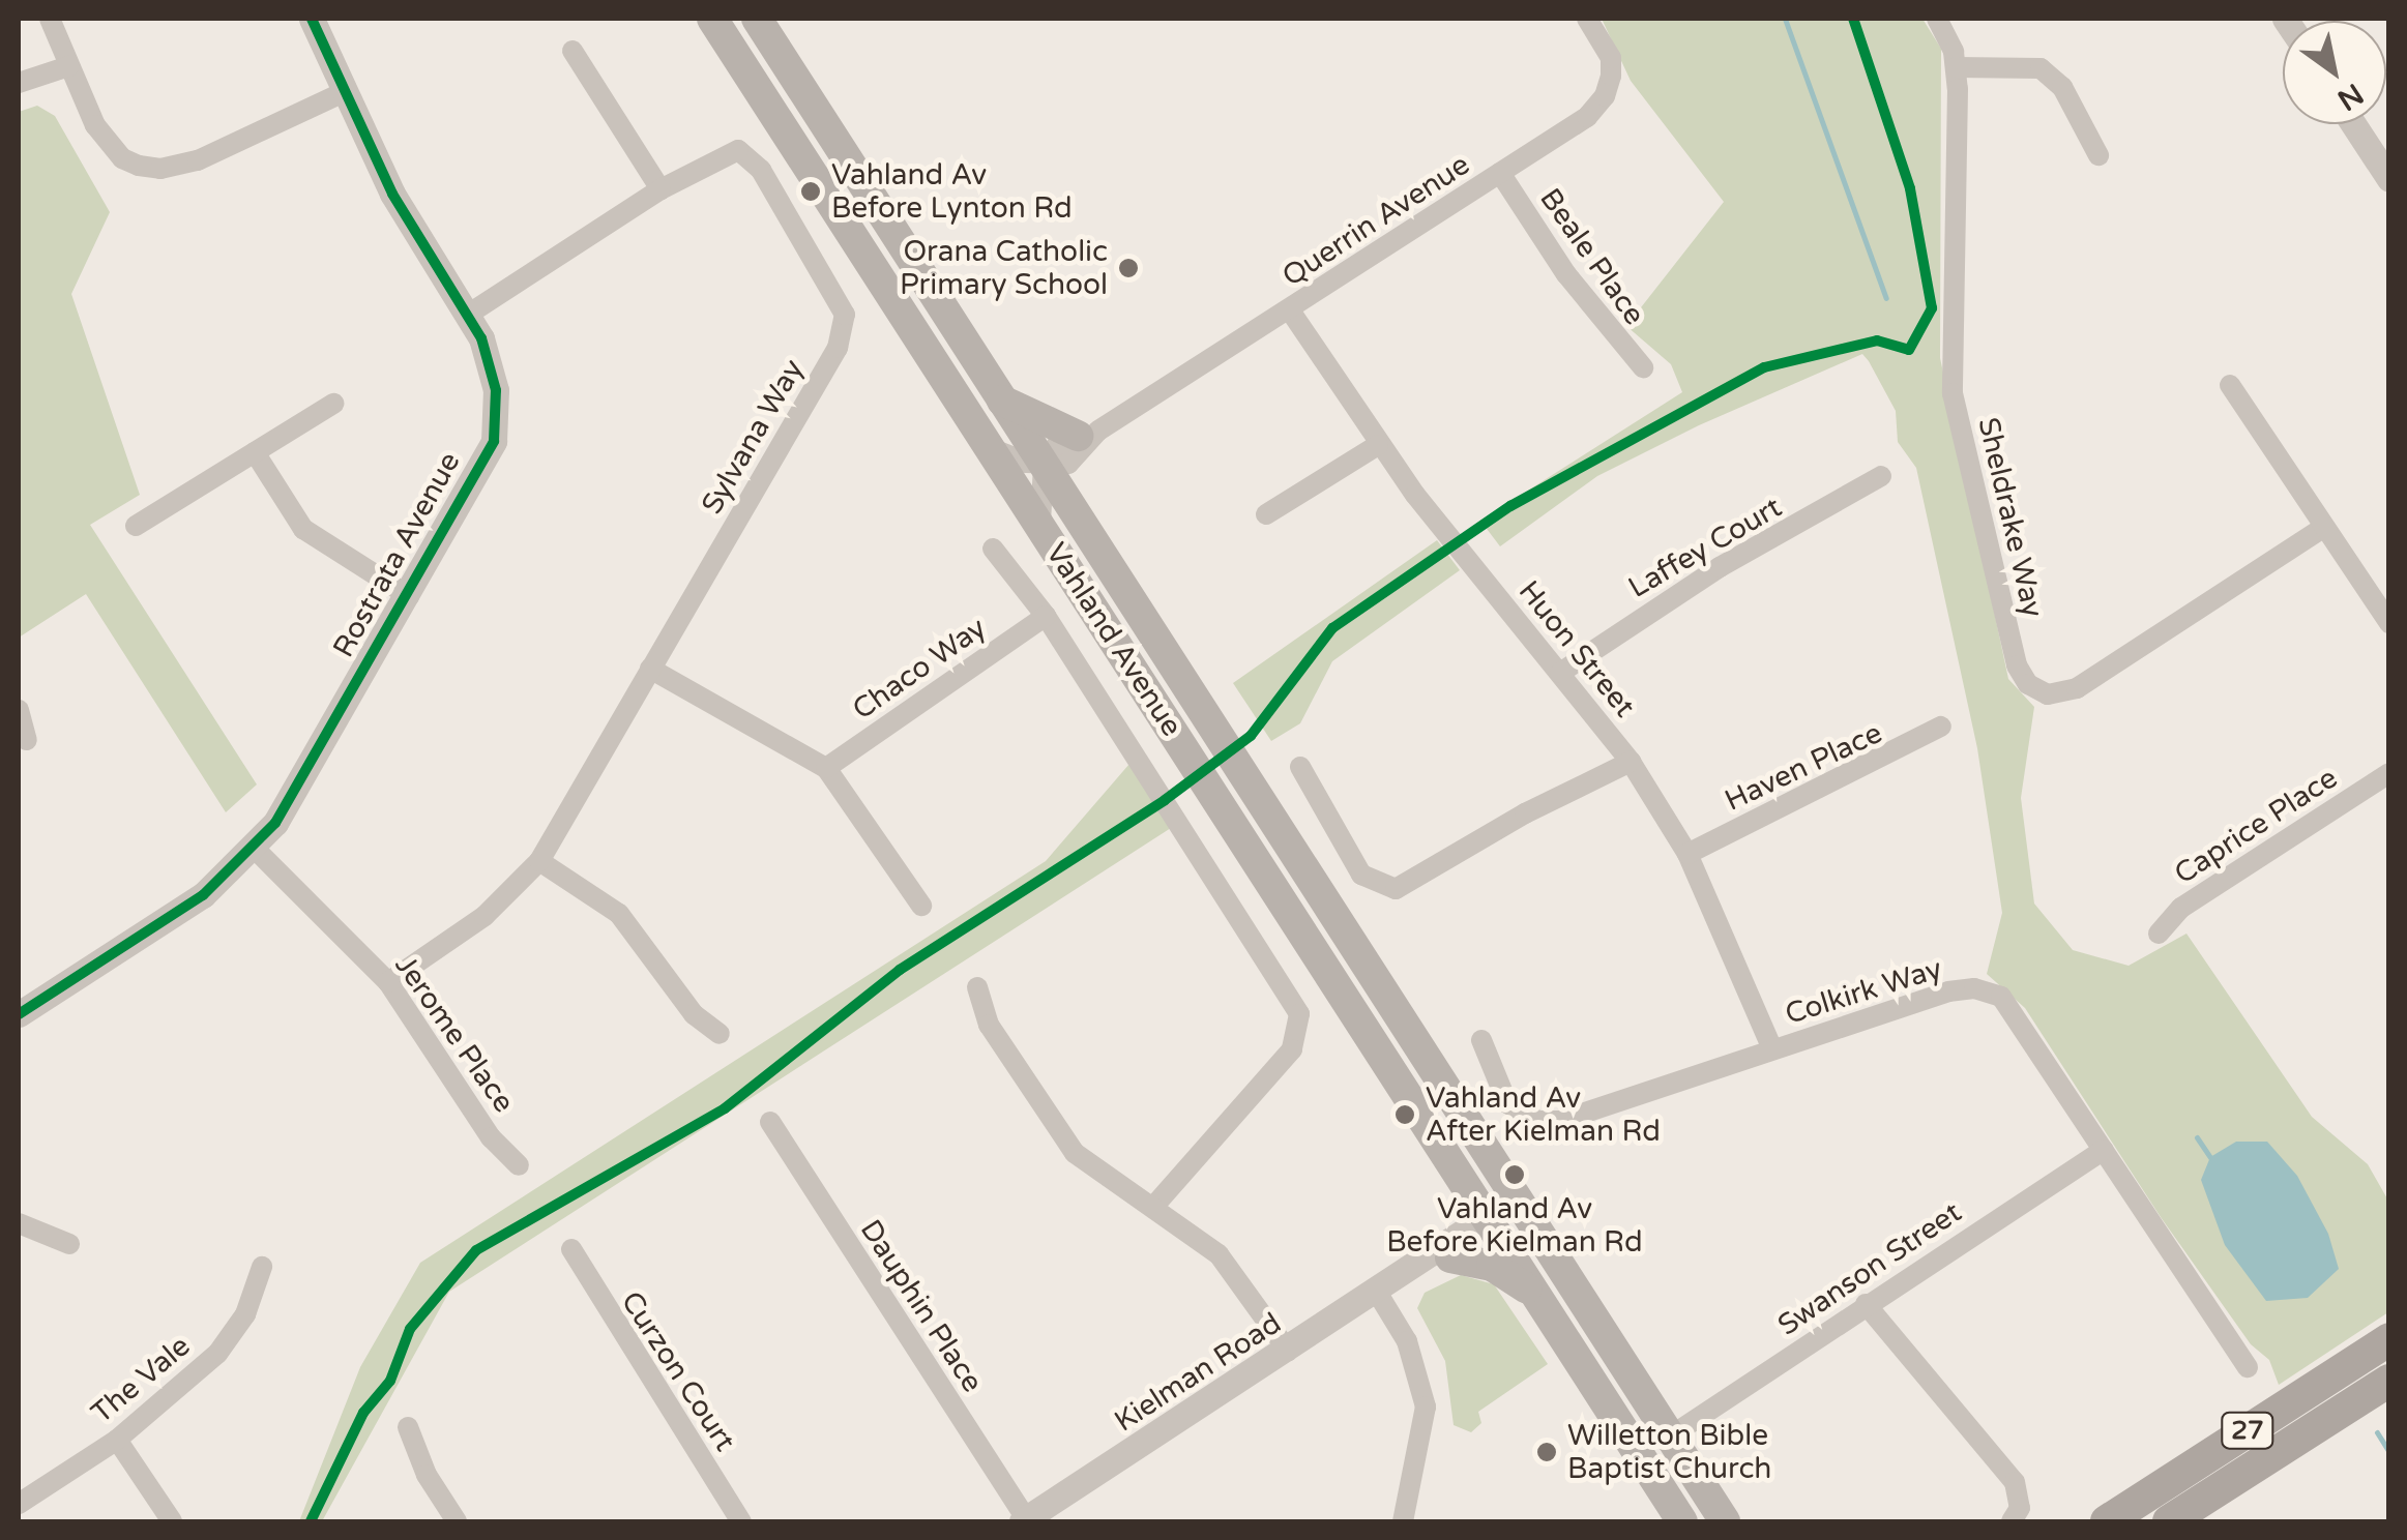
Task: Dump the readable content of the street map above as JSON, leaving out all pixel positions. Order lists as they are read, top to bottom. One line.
{"streets":{"main road":["Vahland Avenue","27"],"street":["Querrin Avenue","Beale Place","Sylvana Way","Sheldrake Way","Laffey Court","Rostrata Avenue","Huon Street","Chaco Way","Haven Place","Caprice Place","Colkirk Way","Jerome Place","Swanson Street","Dauphin Place","Curzon Court","Kielman Road","The Vale"]},"crossings":[["Querrin Avenue","Beale Place"],["Querrin Avenue","Vahland Avenue"],["Querrin Avenue","Huon Street"],["Sylvana Way","Rostrata Avenue"],["Sylvana Way","Jerome Place"],["Laffey Court","Huon Street"],["Rostrata Avenue","Jerome Place"],["Vahland Avenue","Swanson Street"],["Vahland Avenue","Kielman Road"],["Huon Street","Haven Place"],["Huon Street","Colkirk Way"],["Colkirk Way","Swanson Street"],["Dauphin Place","Kielman Road"]],"places":["Vahland Av Before Lynton Rd","Orana Catholic Primary School","Vahland Av After Kielman Rd","Vahland Av Before Kielman Rd","Willetton Bible Baptist Church"],"north":"bottom right"}
